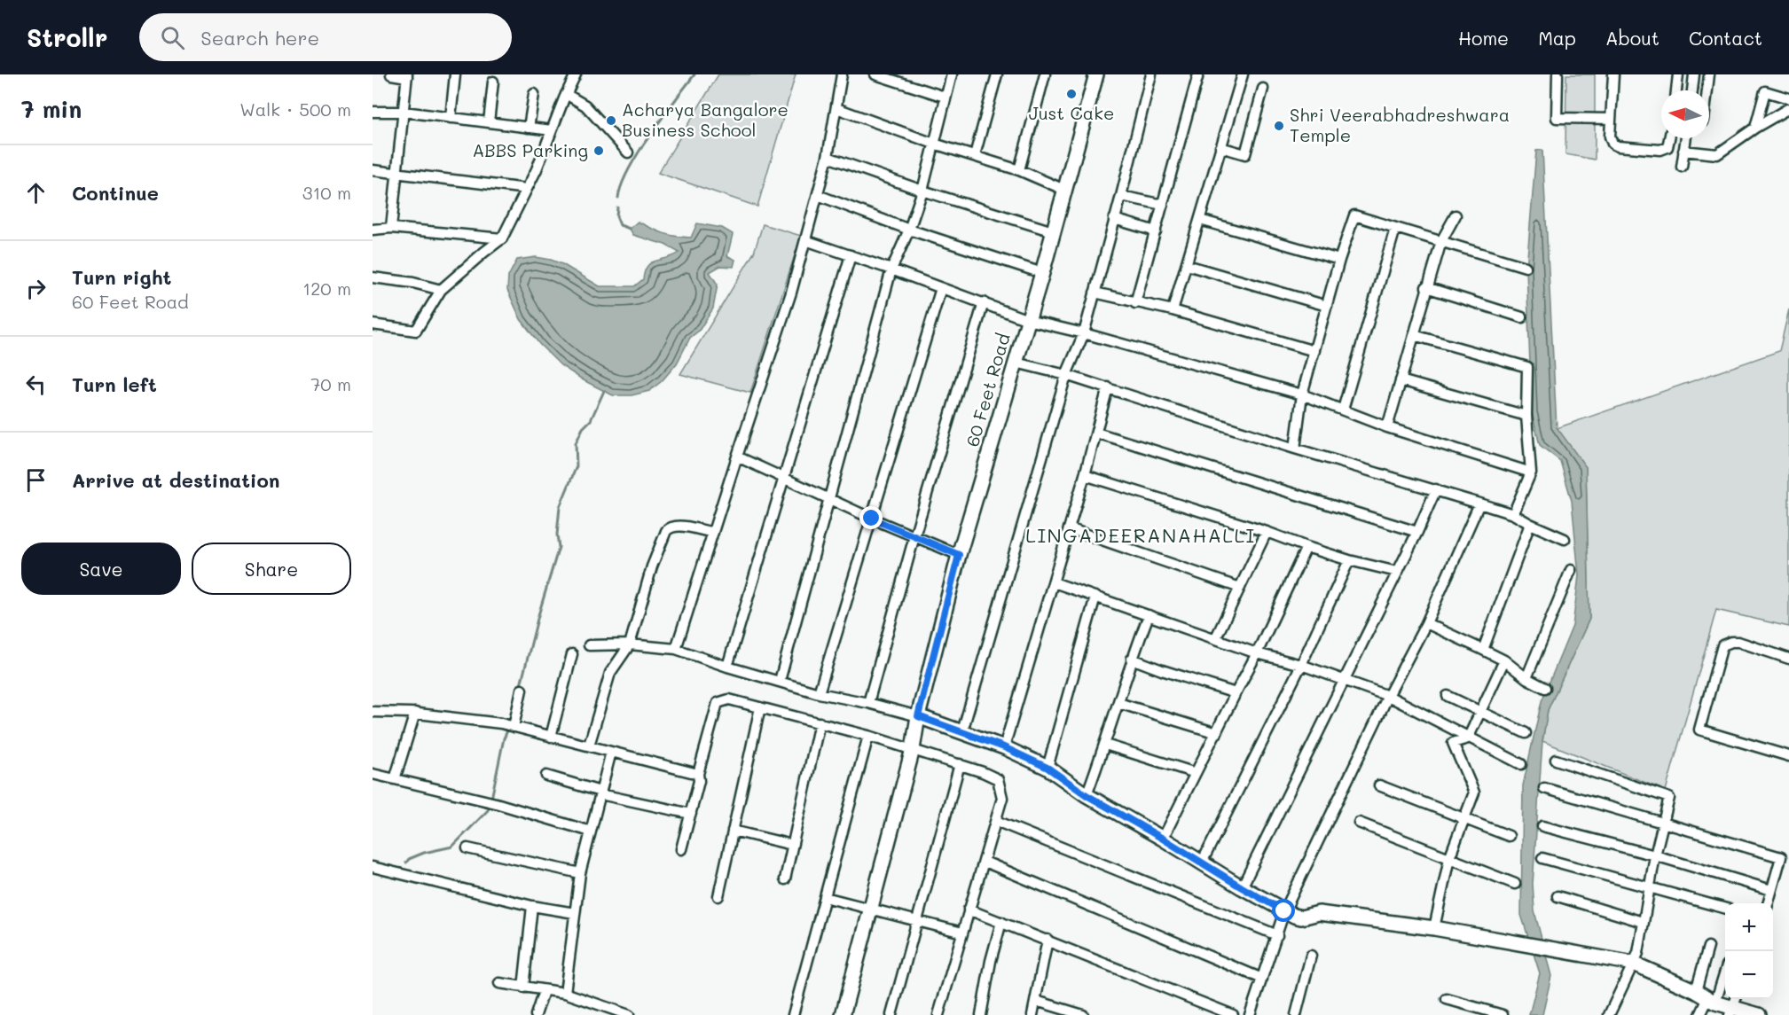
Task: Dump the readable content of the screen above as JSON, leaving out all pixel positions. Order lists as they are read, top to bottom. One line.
{"streets":{"street":["60 Feet Road"]},"districts":["LINGADEERANAHALLI"],"places":["Just Cake","Acharya Bangalore Business School","Shri Veerabhadreshwara Temple","ABBS Parking"],"north":"left","page":{"header":"Strollr","search":"Search here","nav":["Home","Map","About","Contact"],"heading":["7 min","Walk · 500 m"],"list":[["Continue","310 m"],["Turn right","60 Feet Road","120 m"],["Turn left","70 m"],"Arrive at destination"],"buttons":["Save","Share"],"map_buttons":["+","−"]}}
